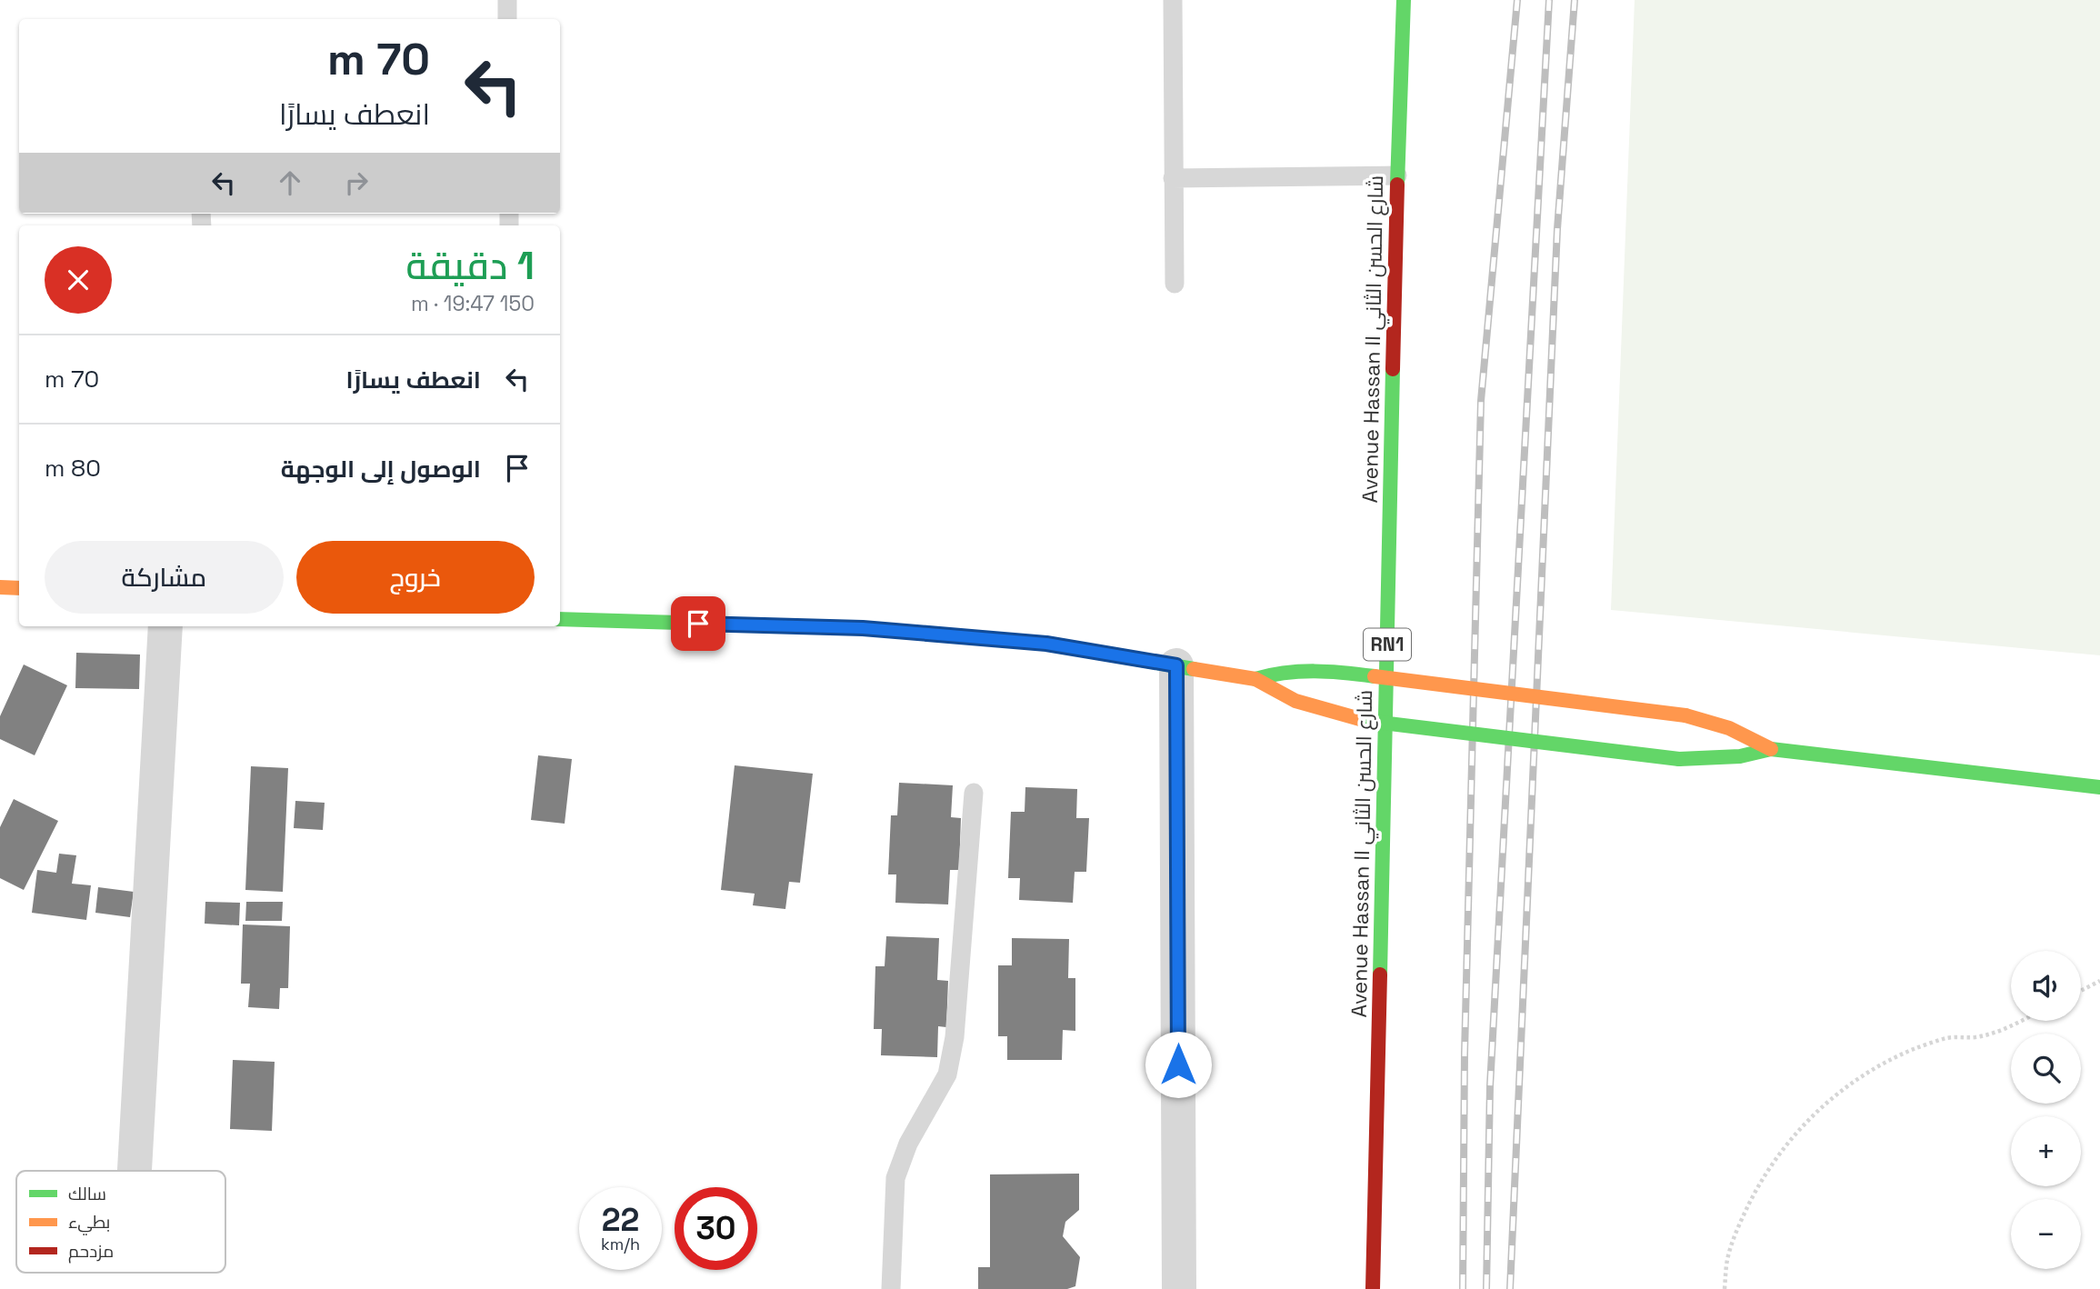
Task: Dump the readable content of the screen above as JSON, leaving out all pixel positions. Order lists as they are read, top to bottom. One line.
{"streets":{"main road":["Avenue Hassan II شارع الحسن الثاني","RN1"]},"legend":["سالك","بطيء","مزدحم"],"page":{"turn":["70 m","انعطف يسارًا"],"heading":["1 دقيقة","150 m · 19:47"],"list":[{"name":"انعطف يسارًا","value":"70 m"},{"name":"الوصول إلى الوجهة","value":"80 m"}],"buttons":["خروج","مشاركة"],"map_buttons":["+","−"],"speed":"22 km/h","limit":"30"}}
